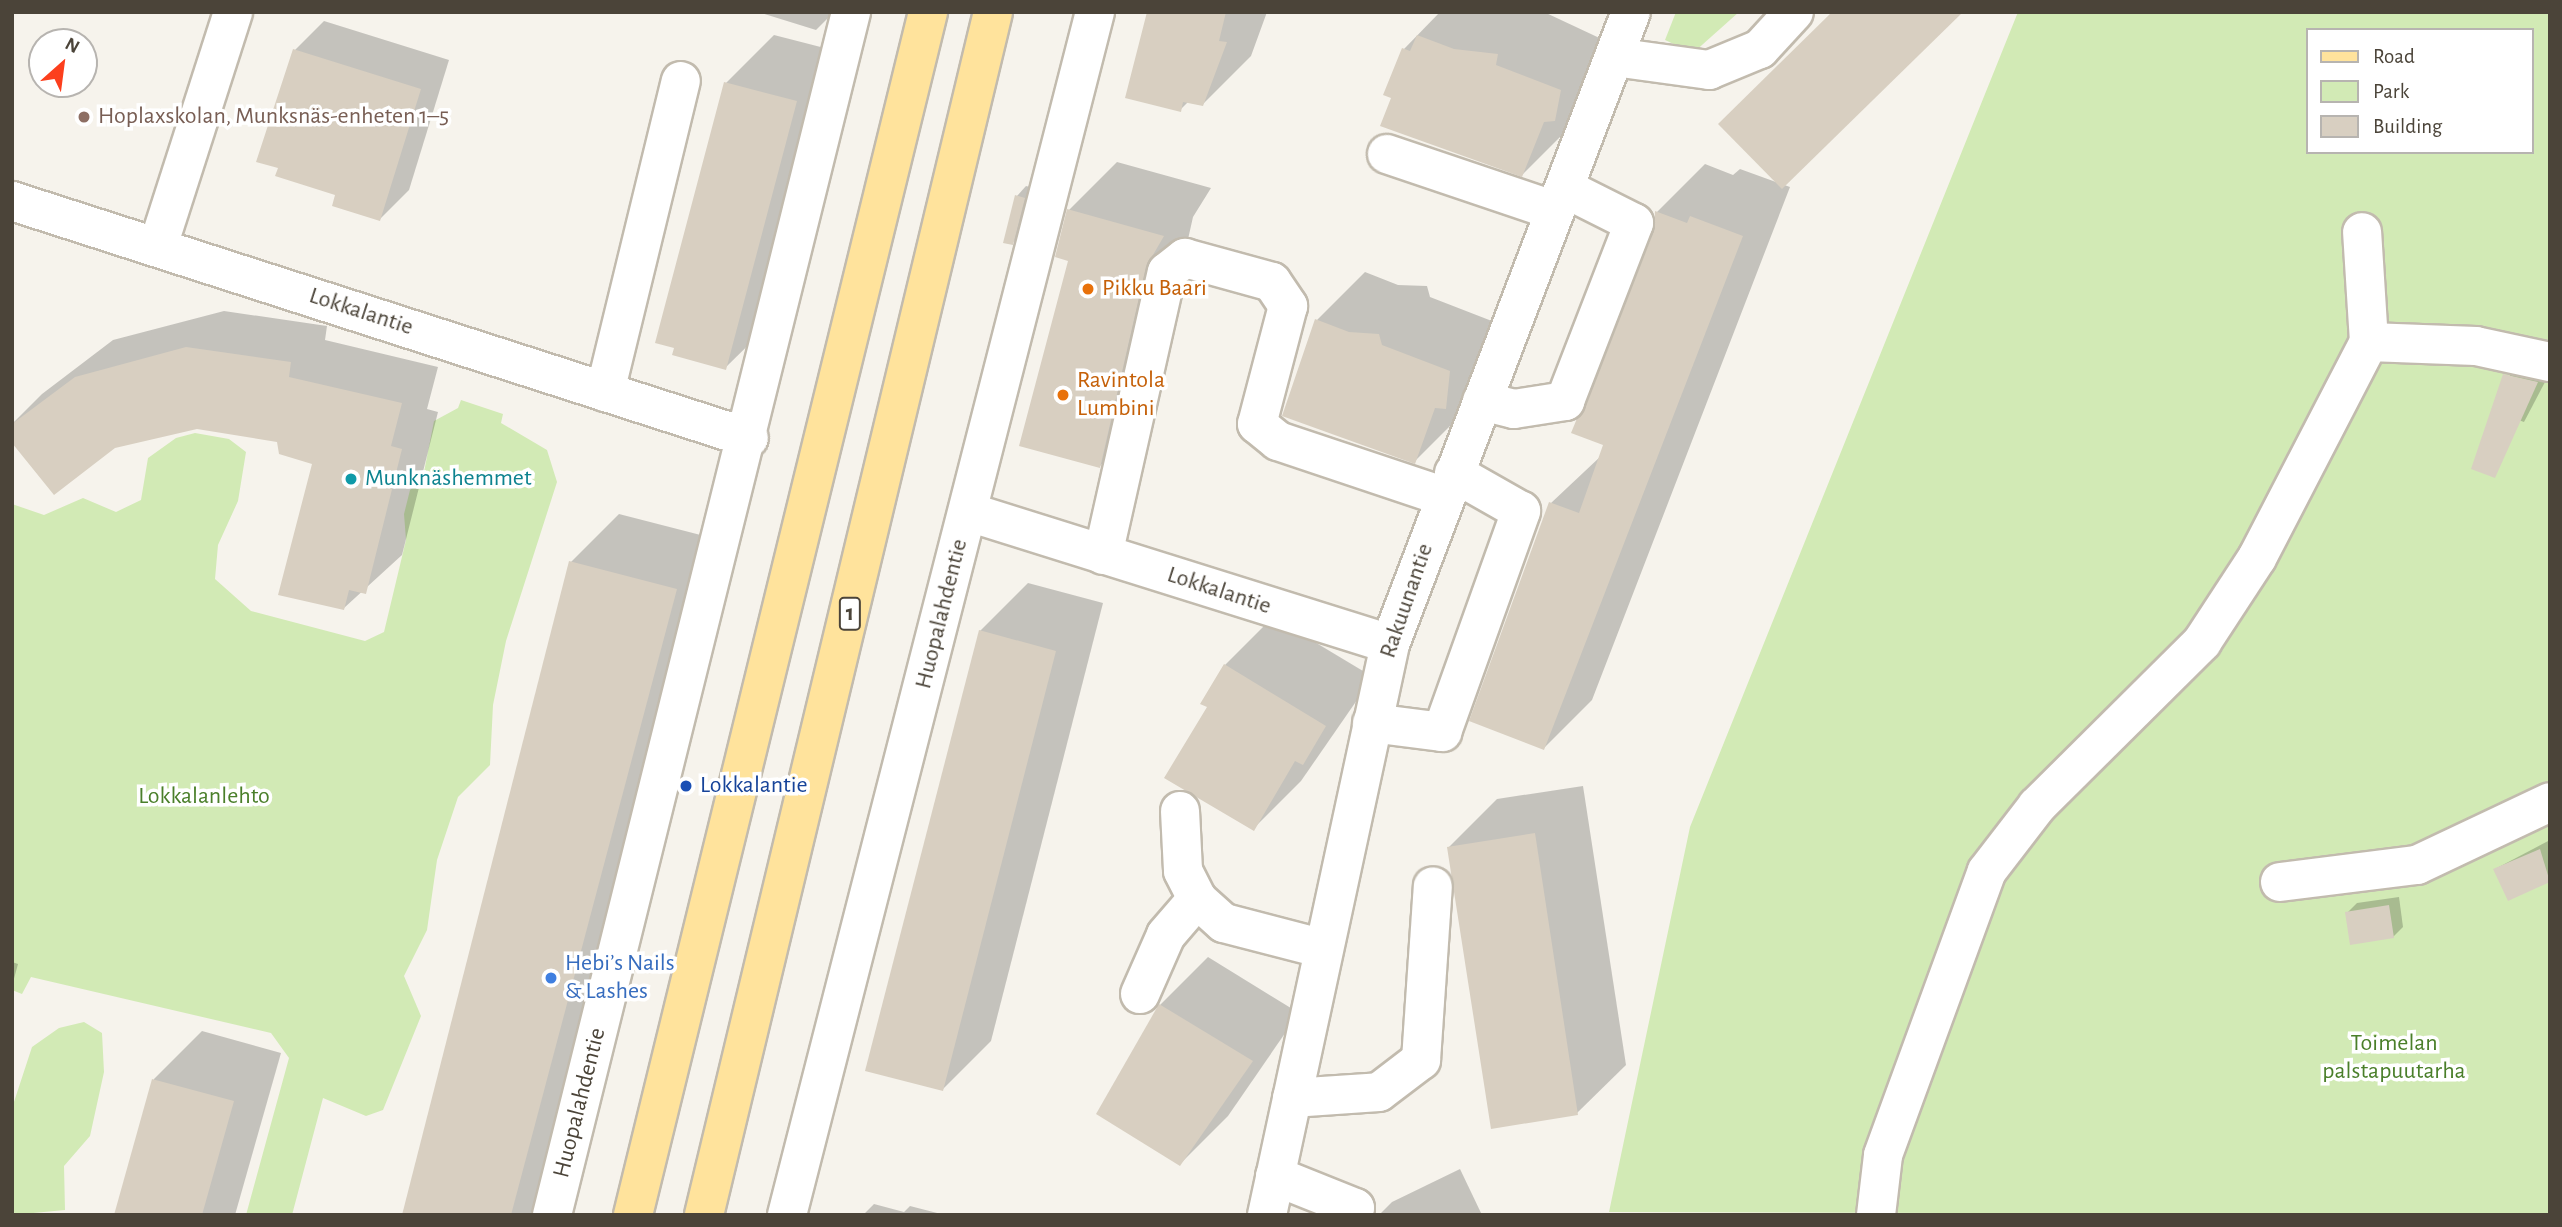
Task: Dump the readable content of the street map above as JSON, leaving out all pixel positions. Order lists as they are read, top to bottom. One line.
{"streets":{"main road":["1"],"street":["Lokkalantie","Rakuunantie","Huopalahdentie"]},"crossings":[["Lokkalantie","Rakuunantie"],["Lokkalantie","Huopalahdentie"]],"parks":["Lokkalanlehto","Toimelan palstapuutarha"],"places":["Hoplaxskolan, Munksnäs-enheten 1–5","Pikku Baari","Ravintola Lumbini","Munknäshemmet","Lokkalantie","Hebi’s Nails & Lashes"],"legend":["Road","Park","Building"],"north":"top right"}
